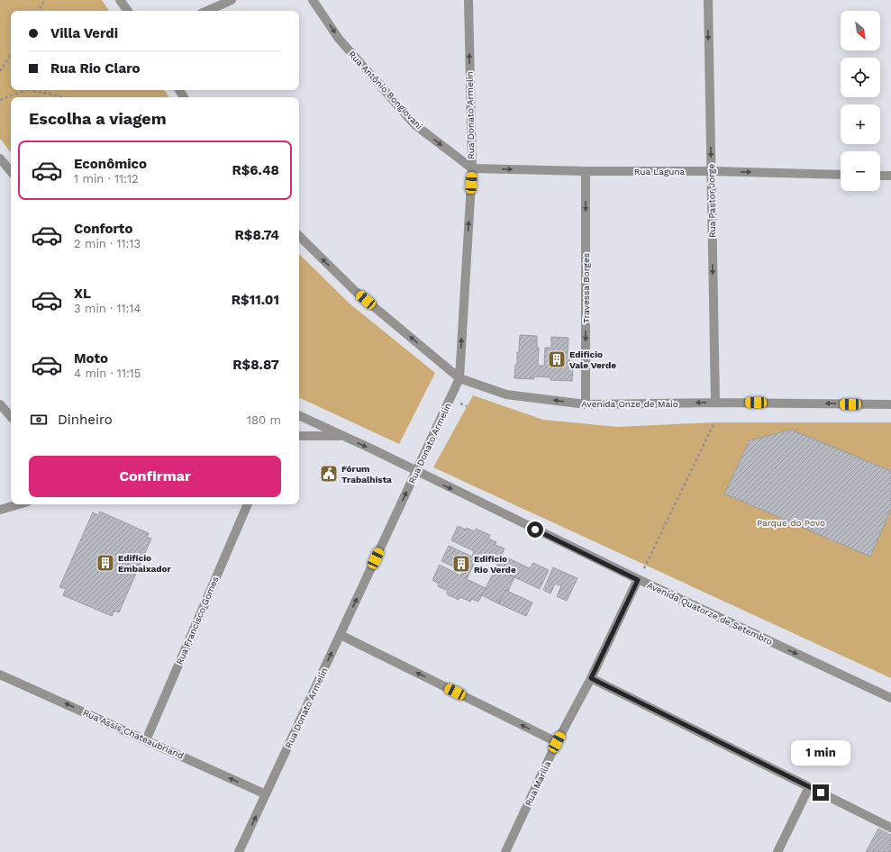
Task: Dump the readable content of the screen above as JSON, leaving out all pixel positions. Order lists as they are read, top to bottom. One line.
{"streets":{"street":["Rua Antônio Bongiovani","Rua Donato Armelin","Rua Laguna","Rua Pastor Jorge","Travessa Borges","Avenida Onze de Maio","Avenida Quatorze de Setembro","Rua Francisco Gomes","Rua Assis Chateaubriand","Rua Marília"]},"crossings":[["Rua Antônio Bongiovani","Rua Donato Armelin"],["Rua Antônio Bongiovani","Rua Laguna"],["Rua Donato Armelin","Rua Laguna"],["Rua Donato Armelin","Avenida Onze de Maio"],["Rua Donato Armelin","Avenida Quatorze de Setembro"],["Rua Donato Armelin","Rua Assis Chateaubriand"],["Rua Laguna","Rua Pastor Jorge"],["Rua Laguna","Travessa Borges"],["Rua Pastor Jorge","Avenida Onze de Maio"],["Travessa Borges","Avenida Onze de Maio"],["Avenida Quatorze de Setembro","Rua Marília"],["Rua Francisco Gomes","Rua Assis Chateaubriand"]],"one_way":["Rua Antônio Bongiovani","Rua Donato Armelin","Rua Laguna","Rua Pastor Jorge","Travessa Borges","Avenida Onze de Maio","Avenida Quatorze de Setembro","Rua Assis Chateaubriand"],"parks":["Parque do Povo"],"places":{"building":["Edifício Vale Verde","Edifício Embaixador","Edifício Rio Verde"],"public building":["Fórum Trabalhista"]},"north":"bottom right","page":{"map_buttons":["+","−"],"banner":["Villa Verdi","Rua Rio Claro"],"heading":"Escolha a viagem","list":[{"name":"Econômico","note":"1 min · 11:12","value":"R$6.48"},{"name":"Conforto","note":"2 min · 11:13","value":"R$8.74"},{"name":"XL","note":"3 min · 11:14","value":"R$11.01"},{"name":"Moto","note":"4 min · 11:15","value":"R$8.87"}],"pay":["Dinheiro","180 m"],"buttons":"Confirmar","bubble":"1 min"}}
